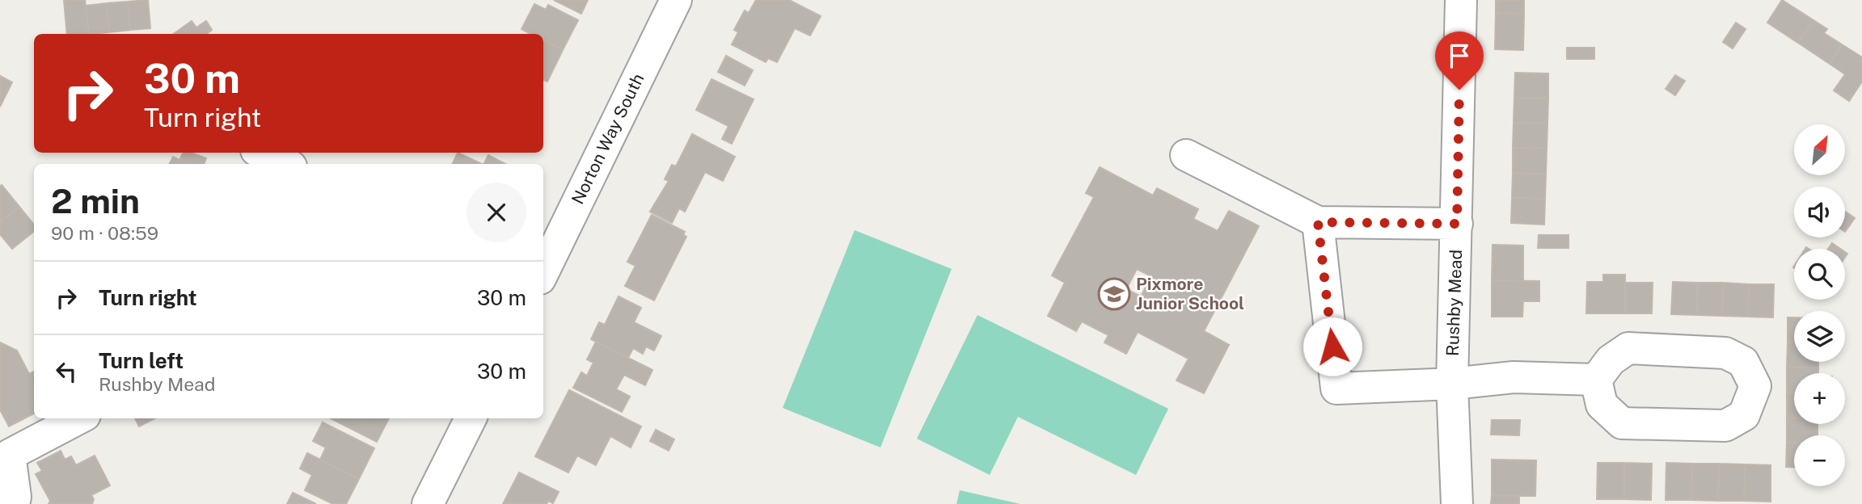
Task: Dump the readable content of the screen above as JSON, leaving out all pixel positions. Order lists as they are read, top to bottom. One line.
{"streets":{"street":["Norton Way South","Rushby Mead"]},"places":{"school or university":["Pixmore Junior School"]},"north":"top right","page":{"turn":["30 m","Turn right"],"map_buttons":["+","−"],"heading":["2 min","90 m · 08:59"],"list":[{"name":"Turn right","value":"30 m"},{"name":"Turn left","note":"Rushby Mead","value":"30 m"}]}}
